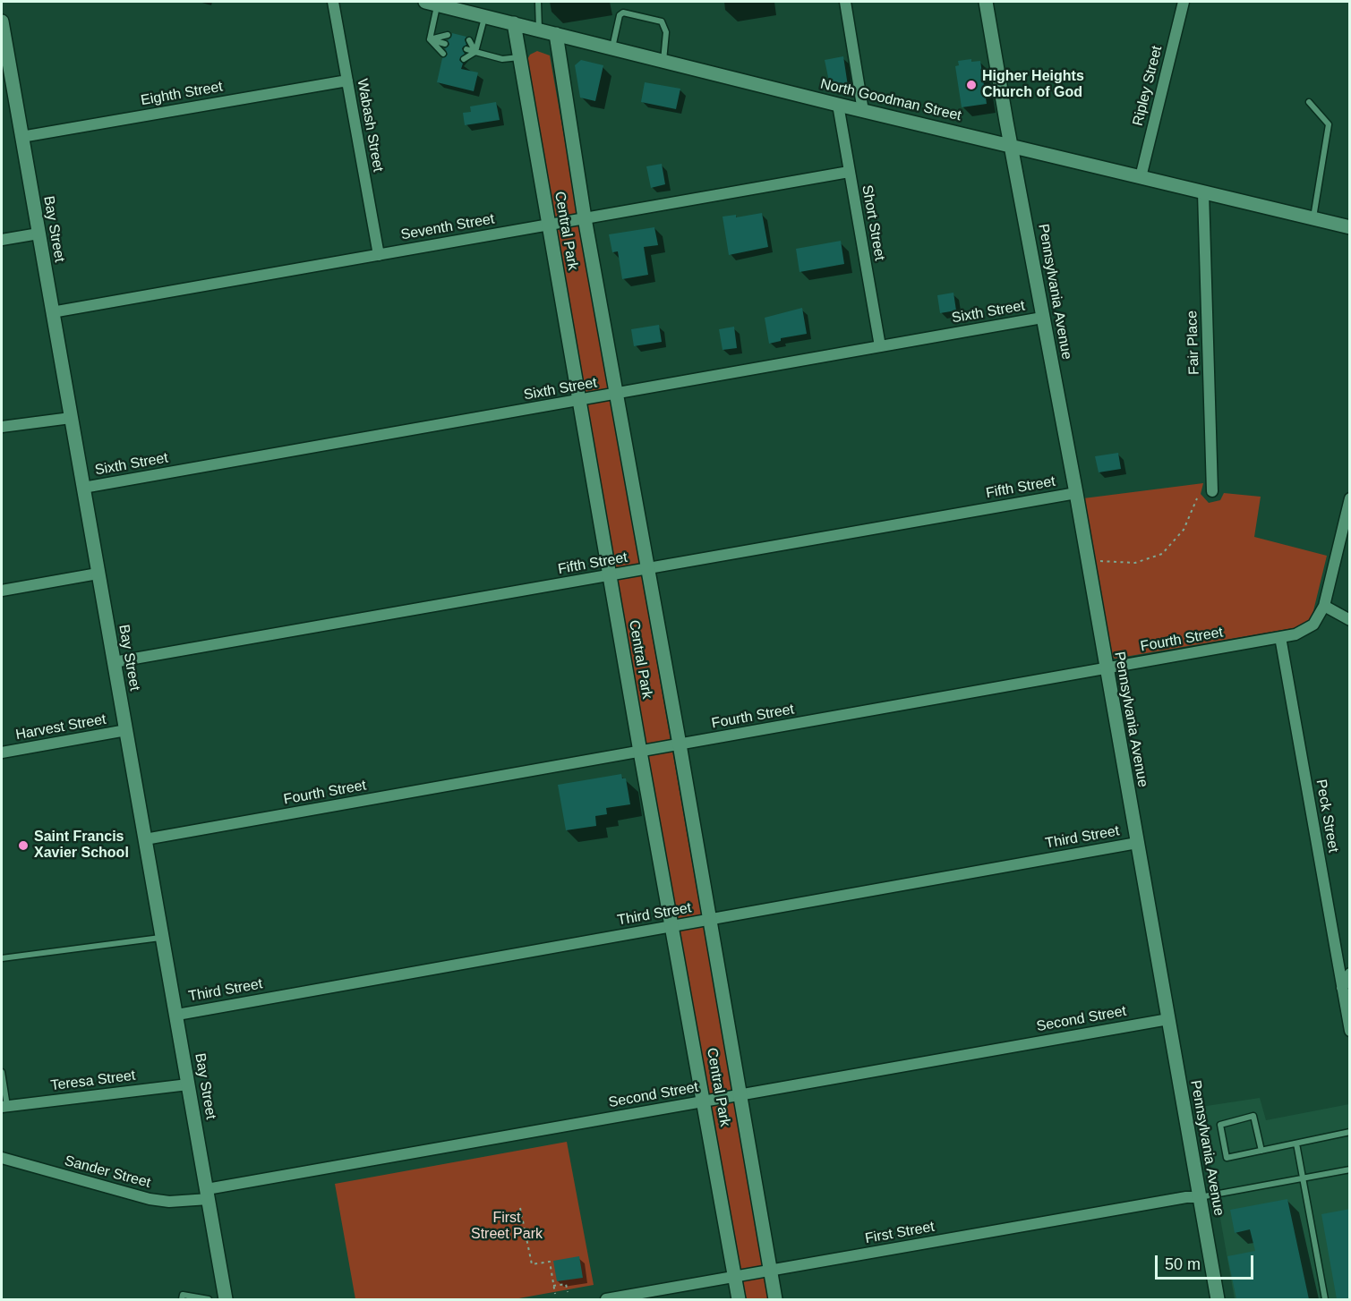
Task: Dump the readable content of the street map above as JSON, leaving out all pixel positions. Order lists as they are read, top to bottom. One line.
{"streets":{"main road":["North Goodman Street","Bay Street","Central Park","Pennsylvania Avenue"],"street":["Ripley Street","Eighth Street","Wabash Street","Short Street","Seventh Street","Sixth Street","Fair Place","Fifth Street","Fourth Street","Harvest Street","Peck Street","Third Street","Second Street","Teresa Street","Sander Street","First Street"]},"crossings":[["Ripley Street","North Goodman Street"],["Eighth Street","Wabash Street"],["Eighth Street","Bay Street"],["North Goodman Street","Short Street"],["North Goodman Street","Central Park"],["North Goodman Street","Pennsylvania Avenue"],["North Goodman Street","Fair Place"],["Wabash Street","Seventh Street"],["Short Street","Seventh Street"],["Short Street","Sixth Street"],["Seventh Street","Bay Street"],["Seventh Street","Central Park"],["Bay Street","Sixth Street"],["Bay Street","Fifth Street"],["Bay Street","Fourth Street"],["Bay Street","Harvest Street"],["Bay Street","Third Street"],["Bay Street","Second Street"],["Bay Street","Teresa Street"],["Bay Street","Sander Street"],["Central Park","Sixth Street"],["Central Park","Fifth Street"],["Central Park","Fourth Street"],["Central Park","Third Street"],["Central Park","Second Street"],["Central Park","First Street"],["Pennsylvania Avenue","Sixth Street"],["Pennsylvania Avenue","Fifth Street"],["Pennsylvania Avenue","Fourth Street"],["Pennsylvania Avenue","Third Street"],["Pennsylvania Avenue","Second Street"],["Pennsylvania Avenue","First Street"],["Fourth Street","Peck Street"],["Second Street","Sander Street"]],"parks":["First Street Park"],"places":["Higher Heights Church of God","Saint Francis Xavier School"],"scale_bar":"50 m"}
